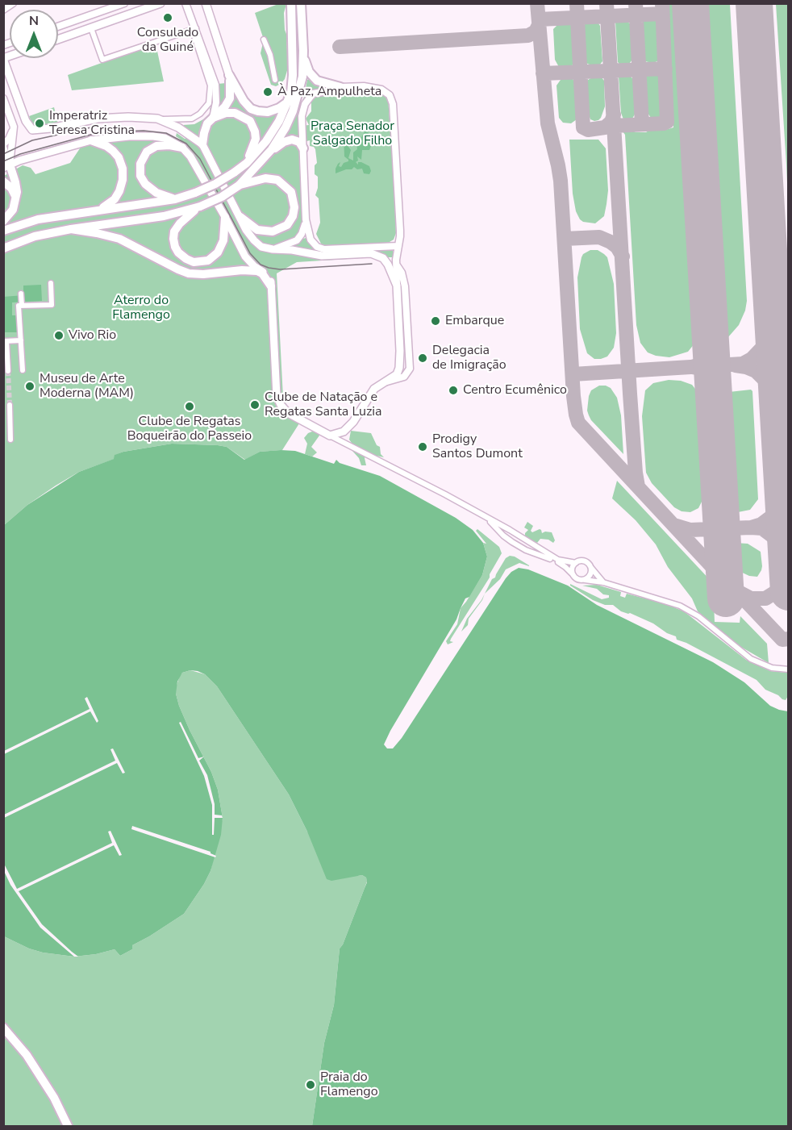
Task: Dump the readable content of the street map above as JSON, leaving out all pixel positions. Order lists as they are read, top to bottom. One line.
{"parks":["Praça Senador Salgado Filho","Aterro do Flamengo"],"places":["Consulado da Guiné","À Paz, Ampulheta","Imperatriz Teresa Cristina","Embarque","Vivo Rio","Delegacia de Imigração","Museu de Arte Moderna (MAM)","Centro Ecumênico","Clube de Natação e Regatas Santa Luzia","Clube de Regatas Boqueirão do Passeio","Prodigy Santos Dumont","Praia do Flamengo"],"north":"top"}
